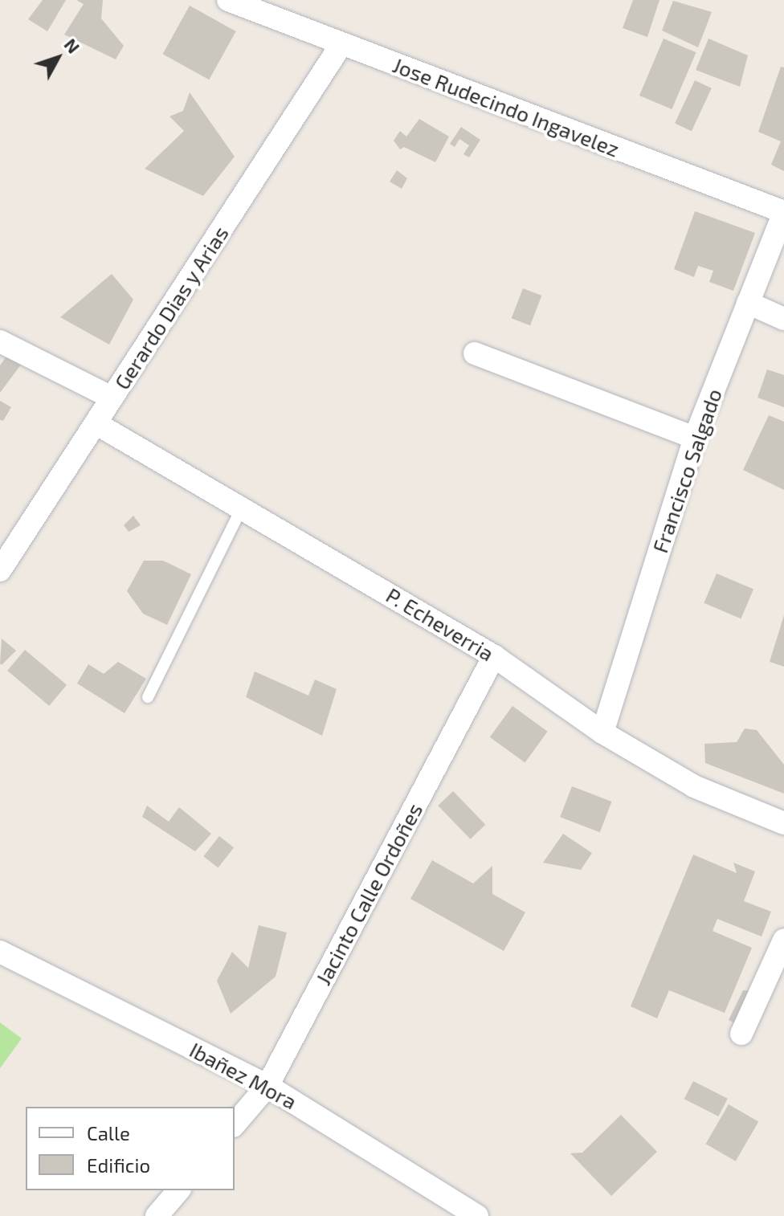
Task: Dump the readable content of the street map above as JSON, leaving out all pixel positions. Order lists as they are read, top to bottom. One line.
{"streets":{"street":["Jose Rudecindo Ingavelez","Gerardo Dias y Arias","Francisco Salgado","P. Echeverria","Jacinto Calle Ordoñes","Ibañez Mora"]},"crossings":[["Jose Rudecindo Ingavelez","Gerardo Dias y Arias"],["Jose Rudecindo Ingavelez","Francisco Salgado"],["Gerardo Dias y Arias","P. Echeverria"],["Francisco Salgado","P. Echeverria"],["P. Echeverria","Jacinto Calle Ordoñes"],["Jacinto Calle Ordoñes","Ibañez Mora"]],"legend":["Calle","Edificio"],"north":"top right"}
